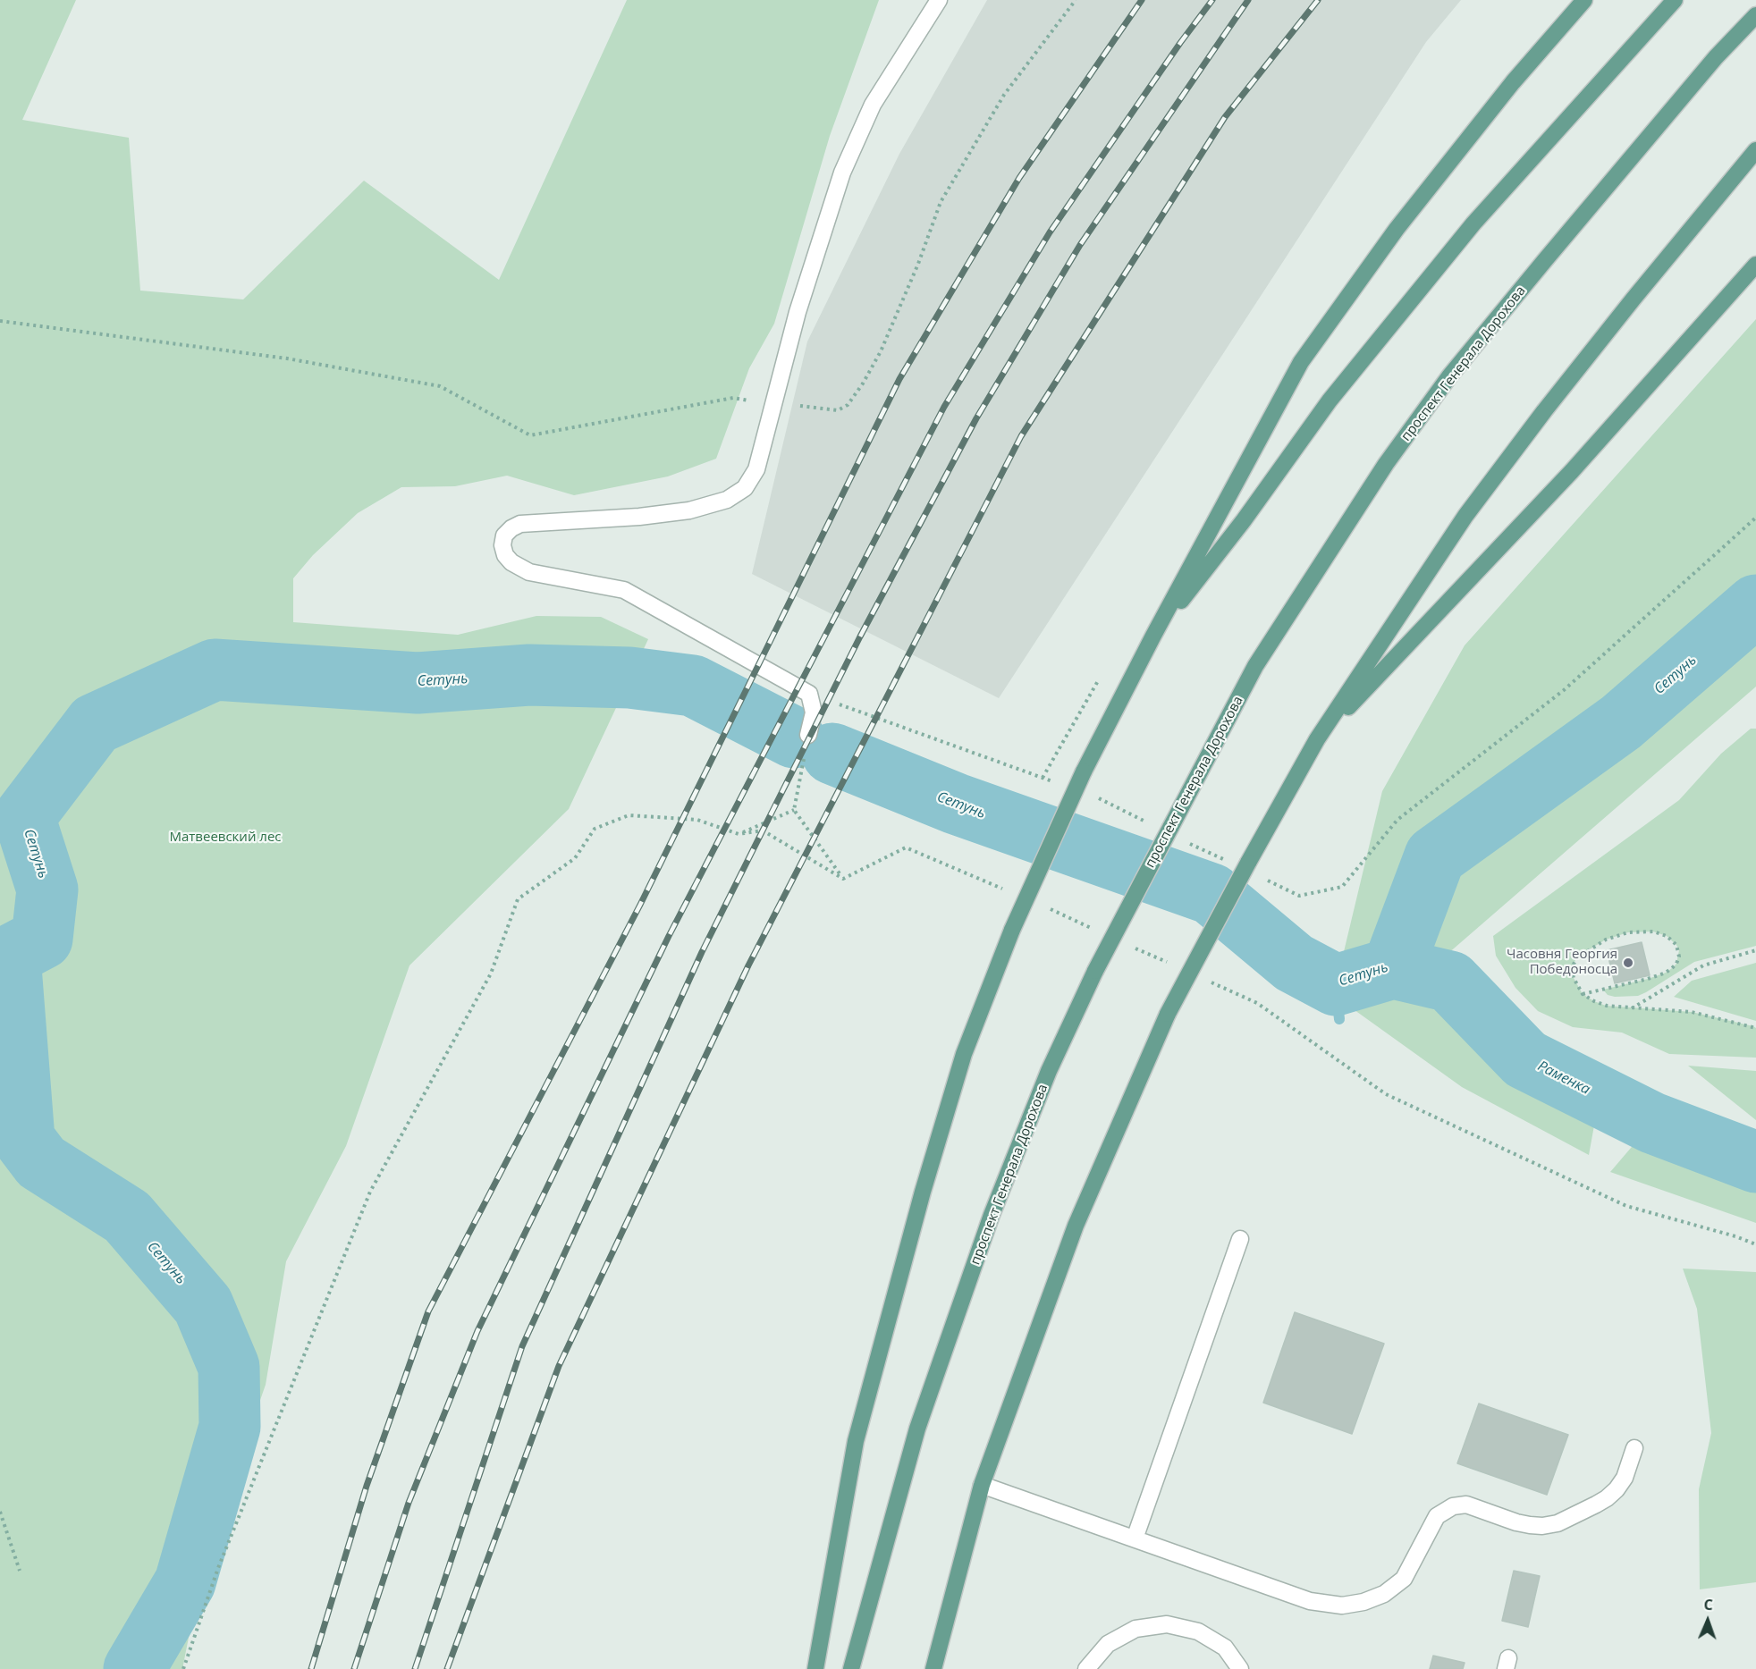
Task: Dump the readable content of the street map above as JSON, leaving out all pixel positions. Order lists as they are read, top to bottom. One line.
{"streets":{"main road":["проспект Генерала Дорохова"]},"water":["Сетунь","Раменка"],"parks":["Матвеевский лес"],"places":["Часовня Георгия Победоносца"],"north":"top"}
